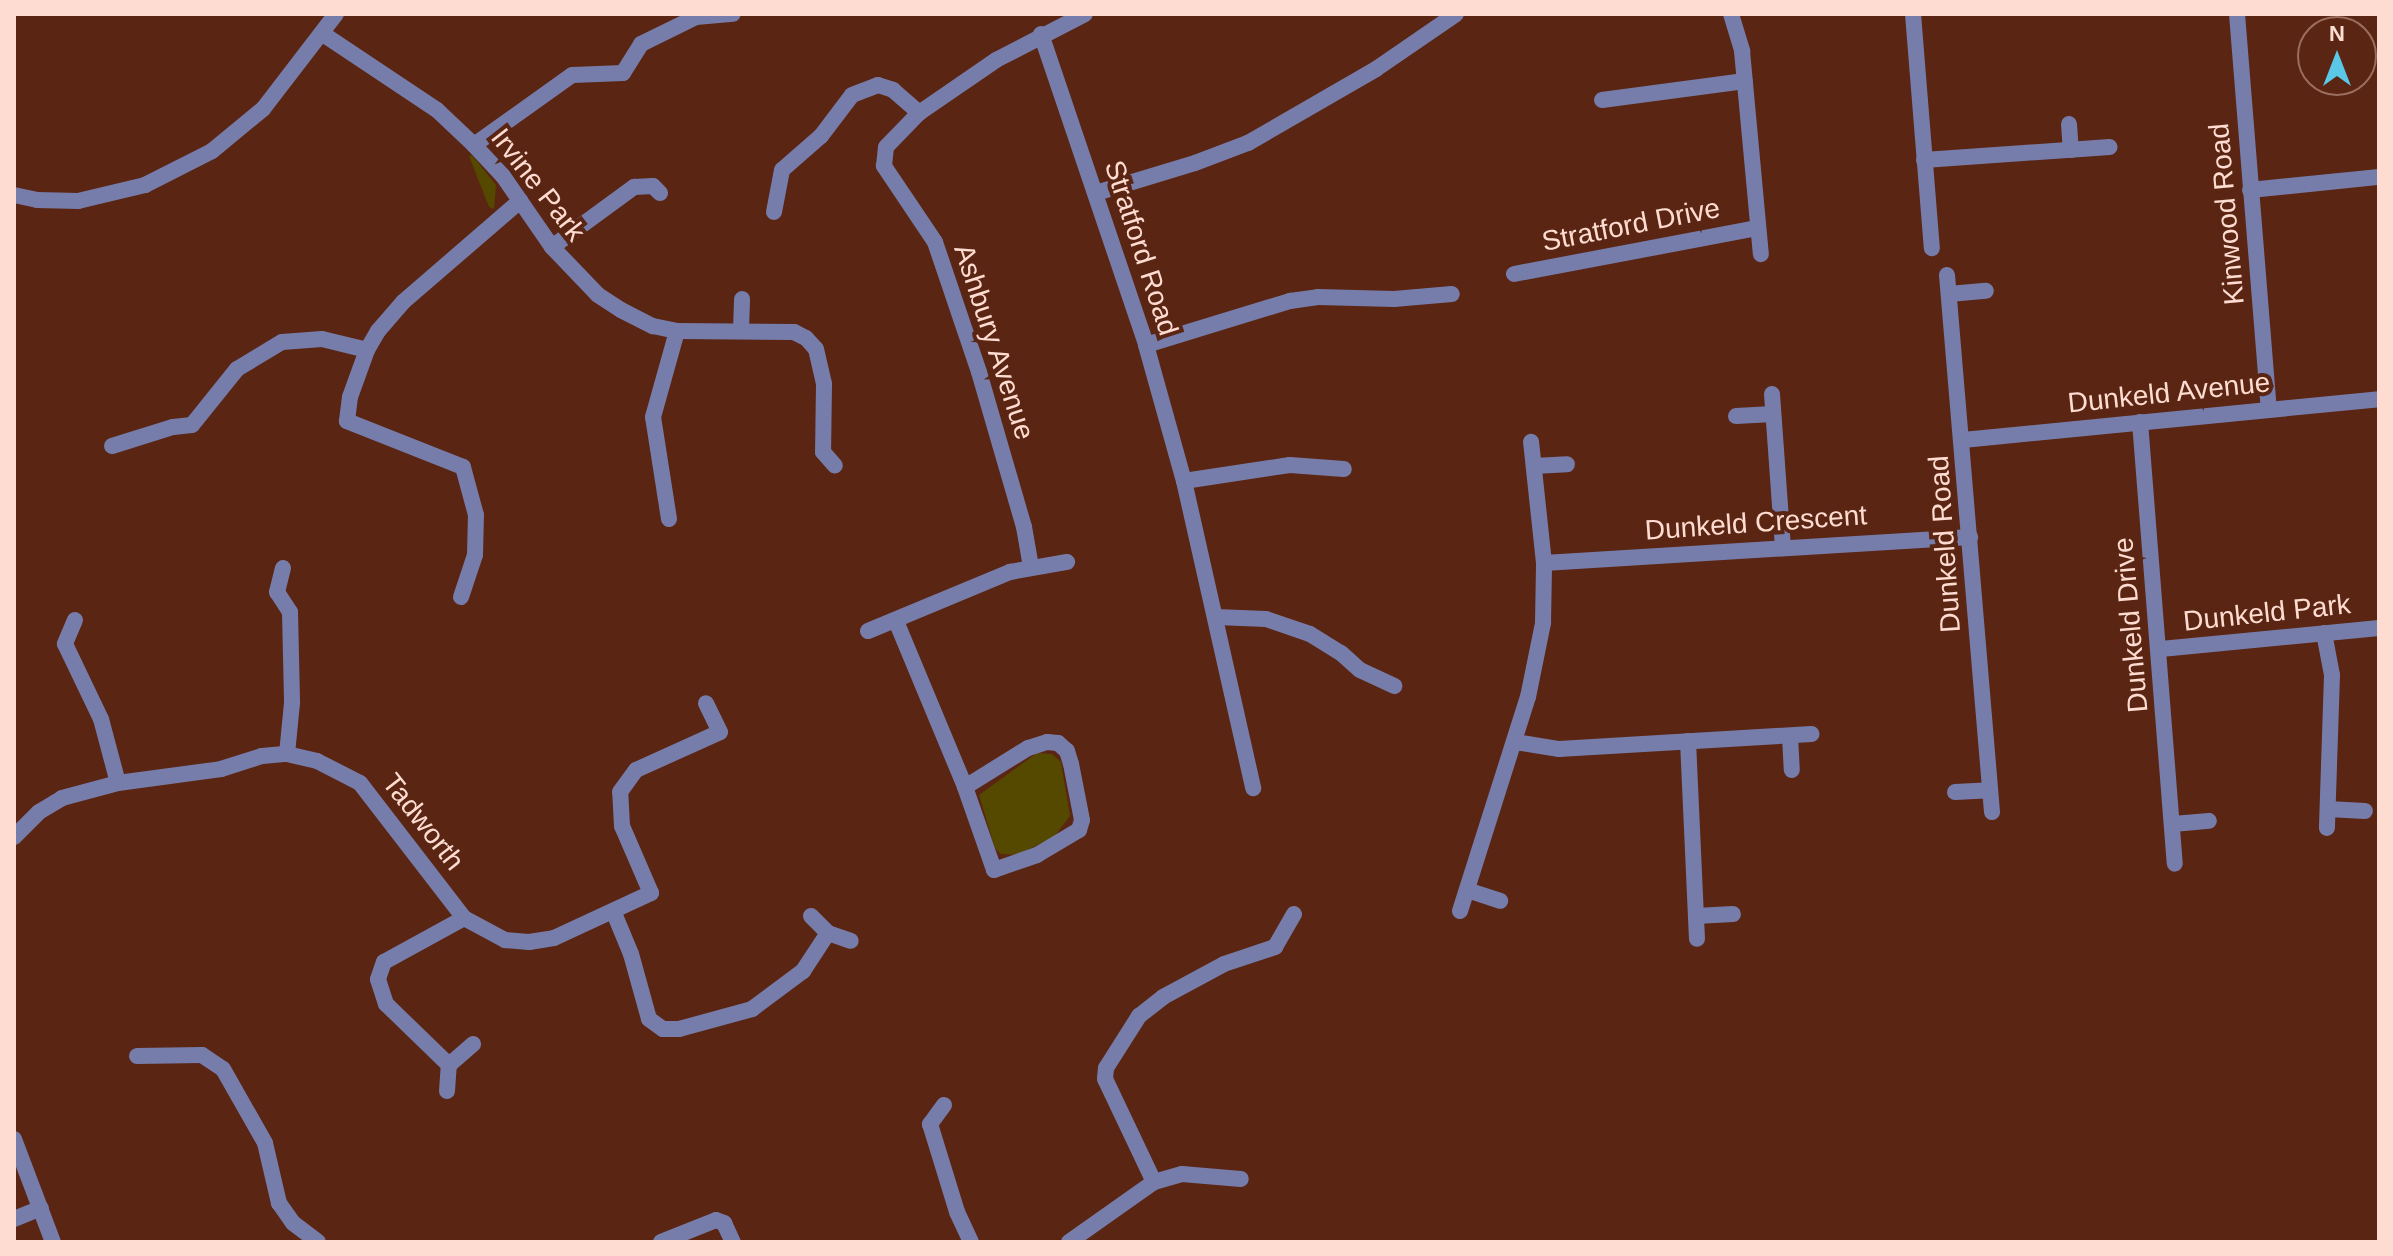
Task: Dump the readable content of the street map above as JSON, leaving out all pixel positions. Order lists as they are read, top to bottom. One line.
{"streets":{"street":["Irvine Park","Kinwood Road","Stratford Drive","Stratford Road","Ashbury Avenue","Dunkeld Avenue","Dunkeld Crescent","Dunkeld Road","Dunkeld Park","Dunkeld Drive","Tadworth"]},"crossings":[["Kinwood Road","Dunkeld Avenue"],["Stratford Road","Ashbury Avenue"],["Dunkeld Avenue","Dunkeld Road"],["Dunkeld Avenue","Dunkeld Drive"],["Dunkeld Crescent","Dunkeld Road"],["Dunkeld Park","Dunkeld Drive"]],"north":"top"}
